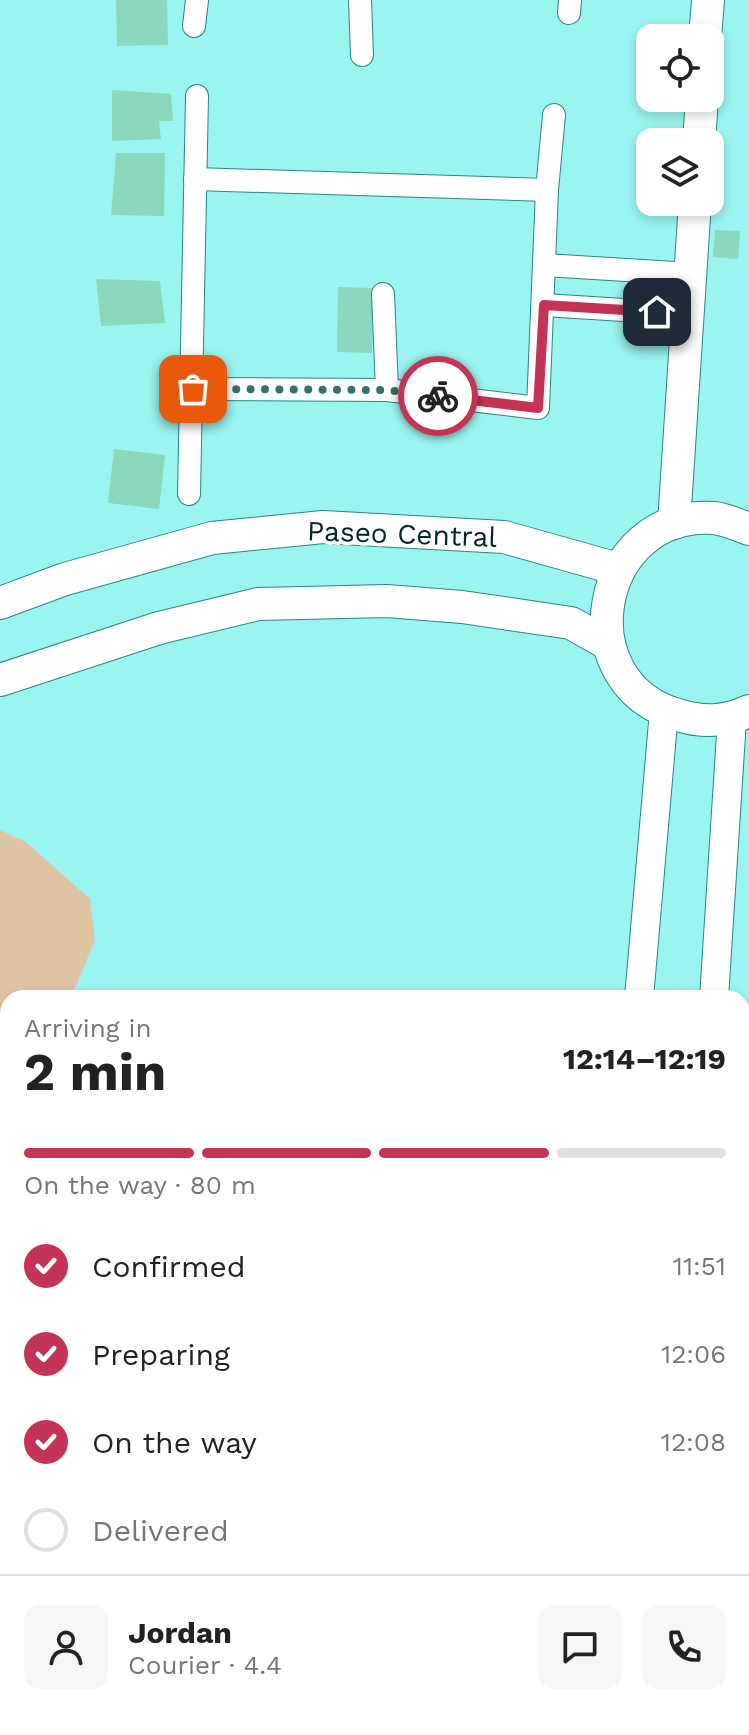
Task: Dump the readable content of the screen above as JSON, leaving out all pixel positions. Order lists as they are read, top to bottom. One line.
{"streets":{"main road":["Paseo Central"]},"page":{"heading":["2 min","Arriving in","12:14–12:19"],"panel":["Jordan","Courier · 4.4"],"bar":"On the way · 80 m","list":[["Confirmed","11:51"],["Preparing","12:06"],["On the way","12:08"],"Delivered"]}}
